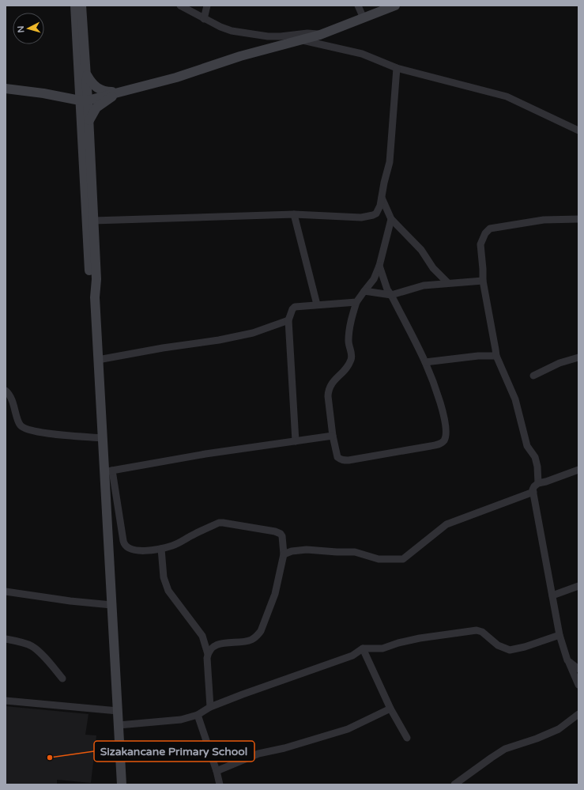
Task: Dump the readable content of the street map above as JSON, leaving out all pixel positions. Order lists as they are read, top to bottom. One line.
{"places":["Sizakancane Primary School"],"north":"left"}
